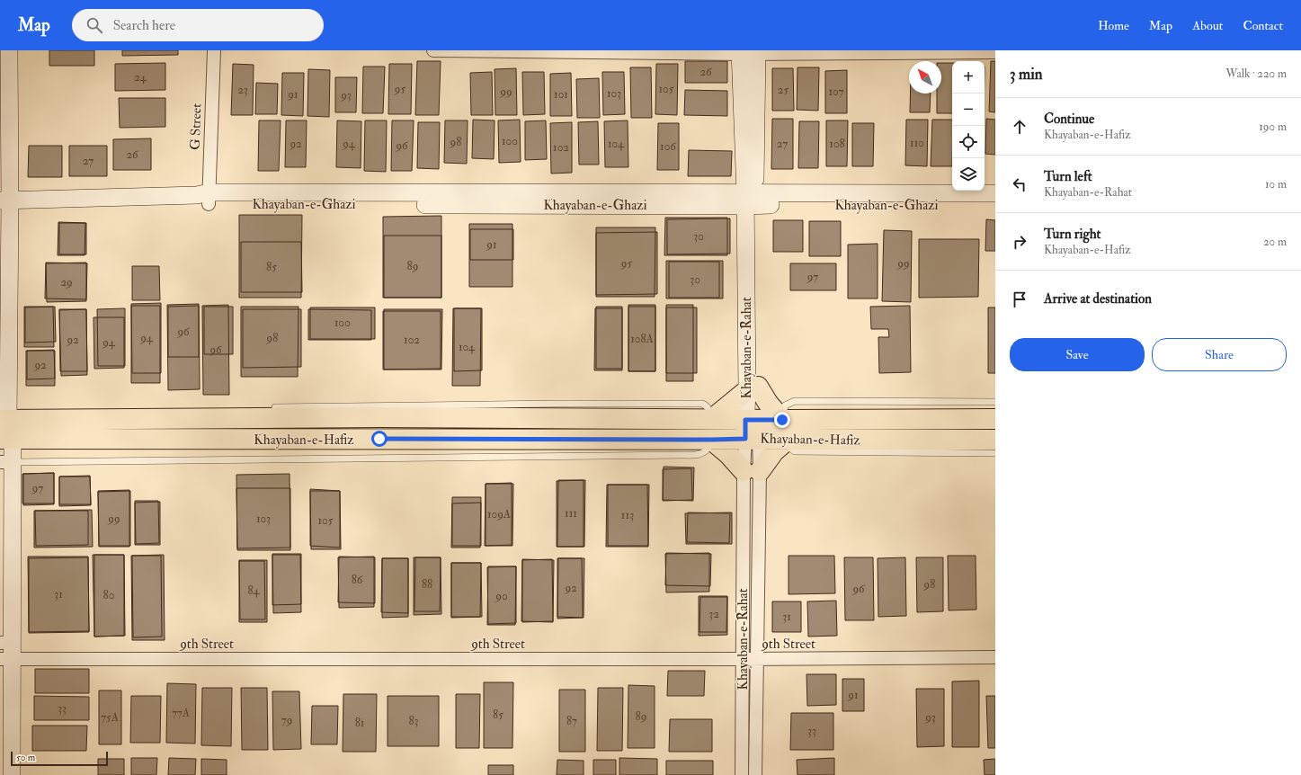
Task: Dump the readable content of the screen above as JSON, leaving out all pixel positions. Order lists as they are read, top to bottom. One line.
{"streets":{"main road":["Khayaban-e-Hafiz"],"street":["G Street","Khayaban-e-Ghazi","Khayaban-e-Rahat","9th Street"]},"crossings":[["G Street","Khayaban-e-Ghazi"],["Khayaban-e-Ghazi","Khayaban-e-Rahat"],["Khayaban-e-Rahat","Khayaban-e-Hafiz"],["Khayaban-e-Rahat","9th Street"]],"house_numbers":["26","24","95","105","23","25","99","107","103","91","101","93","100","98","110","92","94","104","27","108","96","106","102","26","27","30","91","95","99","89","85","97","30","29","100","96","94","98","108A","92","102","94","104","96","92","97","111","109A","113","99","103","105","86","88","98","92","96","84","31","80","90","32","31","91","33","77A","85","89","75A","93","79","83","87","81","33"],"scale_bar":"50 m","north":"top left","page":{"header":"Map","search":"Search here","nav":["Home","Map","About","Contact"],"heading":["3 min","Walk · 220 m"],"map_buttons":["+","−"],"list":[["Continue","Khayaban-e-Hafiz","190 m"],["Turn left","Khayaban-e-Rahat","10 m"],["Turn right","Khayaban-e-Hafiz","20 m"],"Arrive at destination"],"buttons":["Save","Share"],"scale":"50 m"}}
